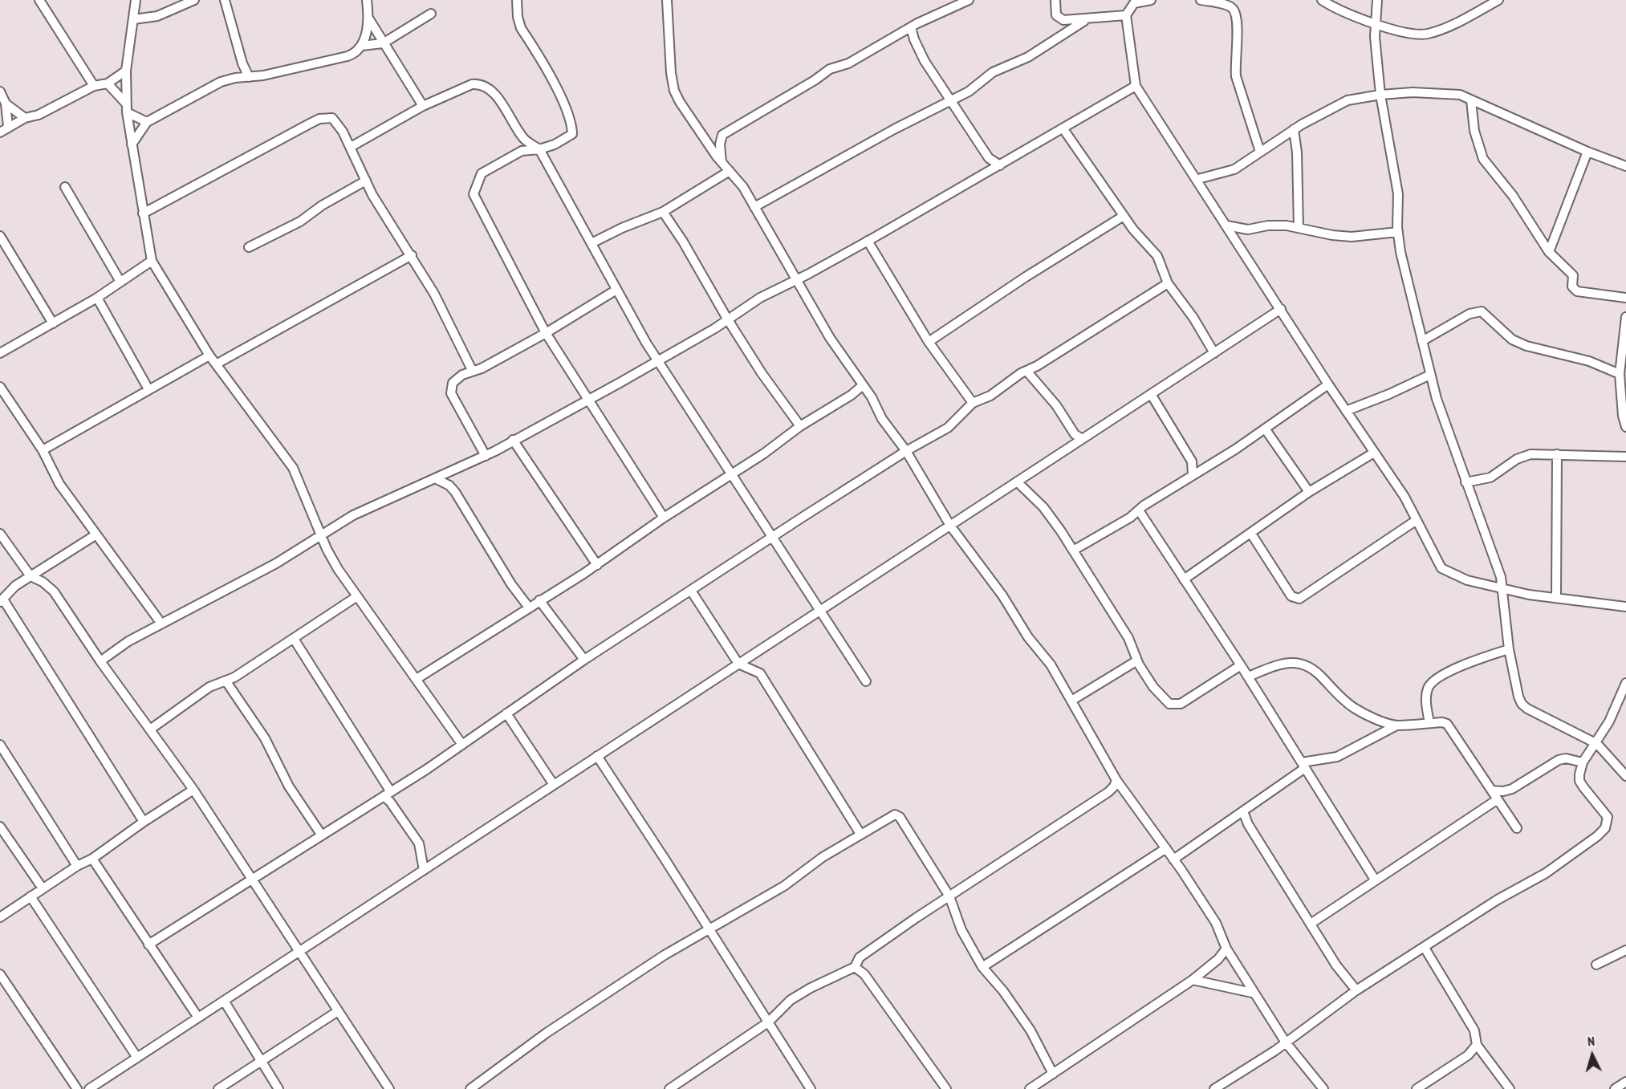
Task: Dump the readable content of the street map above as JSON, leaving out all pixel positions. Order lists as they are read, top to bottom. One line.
{"north":"top"}
